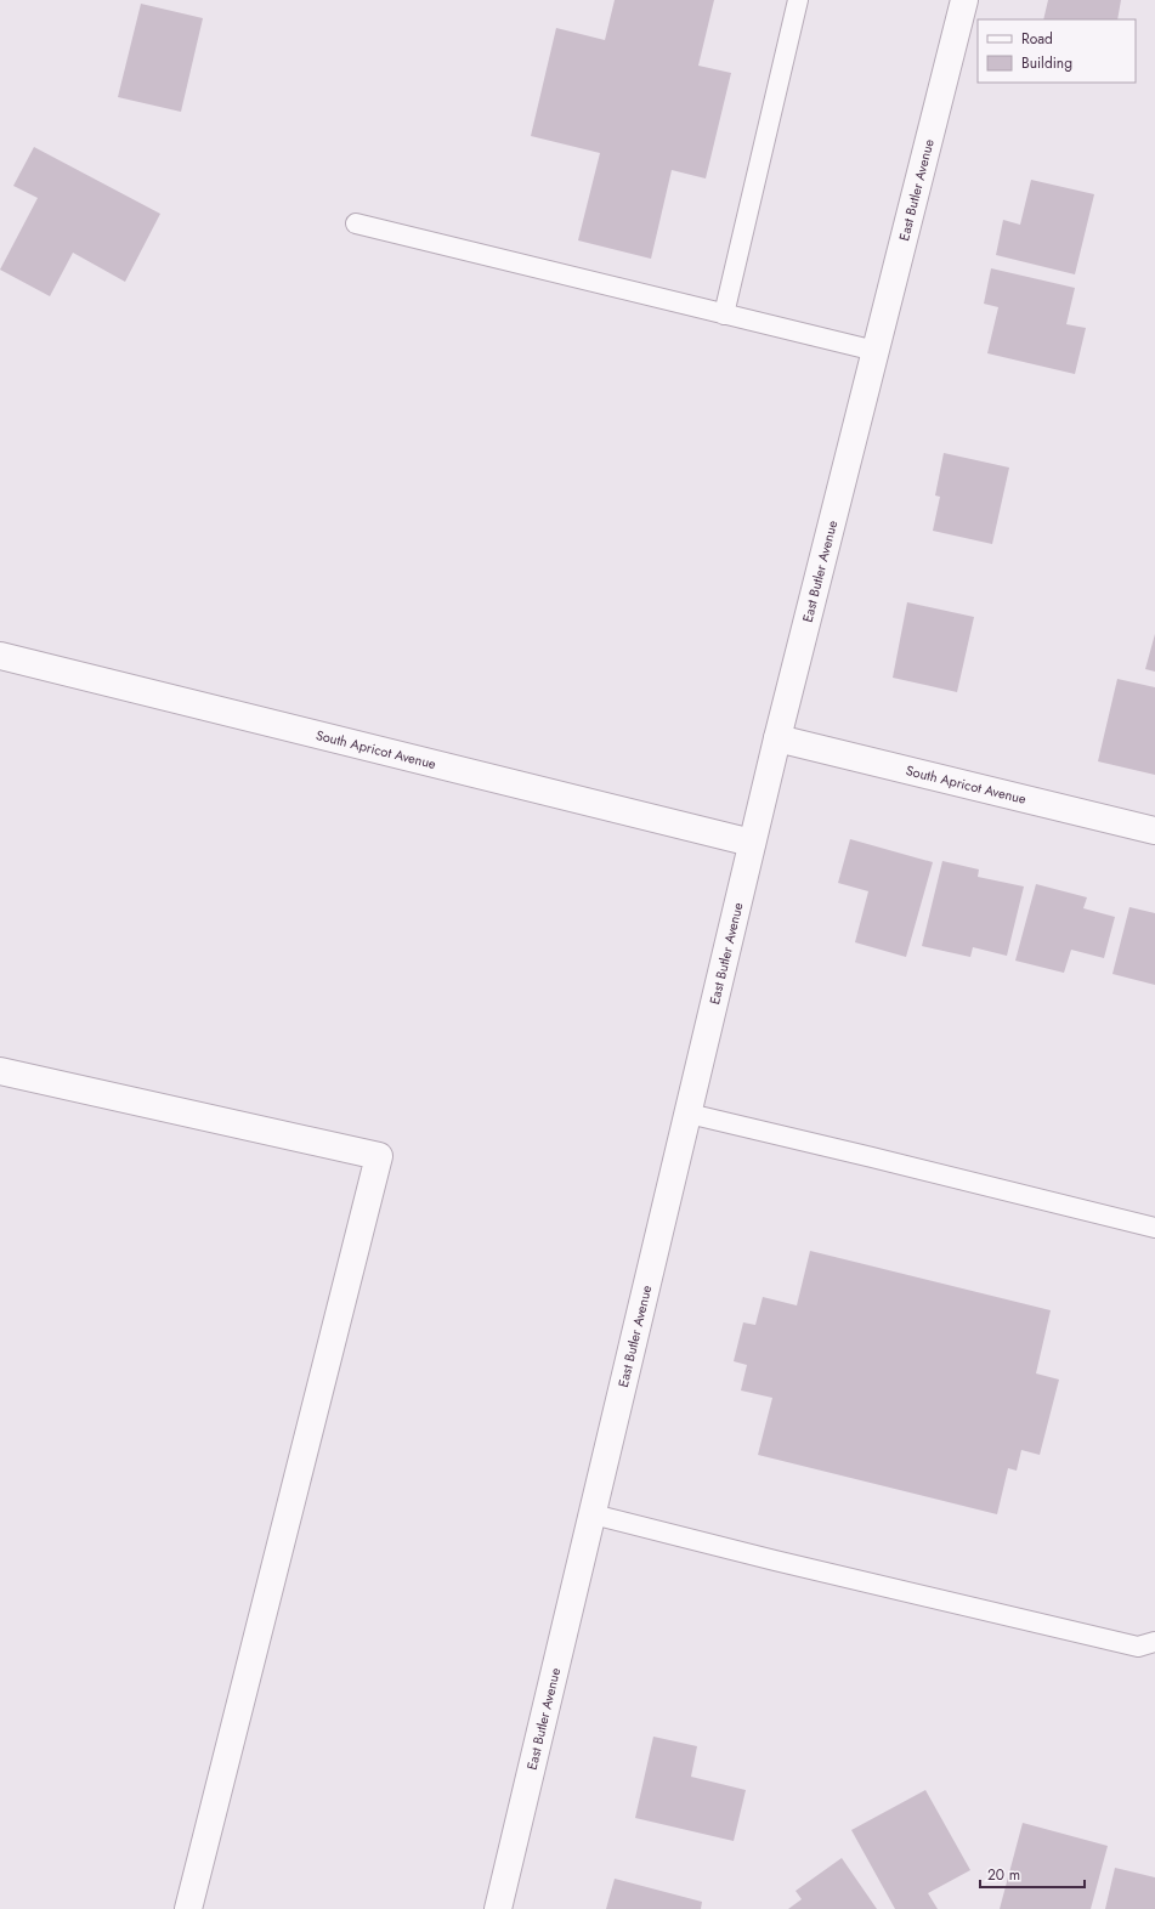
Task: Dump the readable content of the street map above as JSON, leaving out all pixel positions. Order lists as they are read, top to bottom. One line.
{"streets":{"street":["East Butler Avenue","South Apricot Avenue"]},"crossings":[["East Butler Avenue","South Apricot Avenue"]],"legend":["Road","Building"],"scale_bar":"20 m"}
